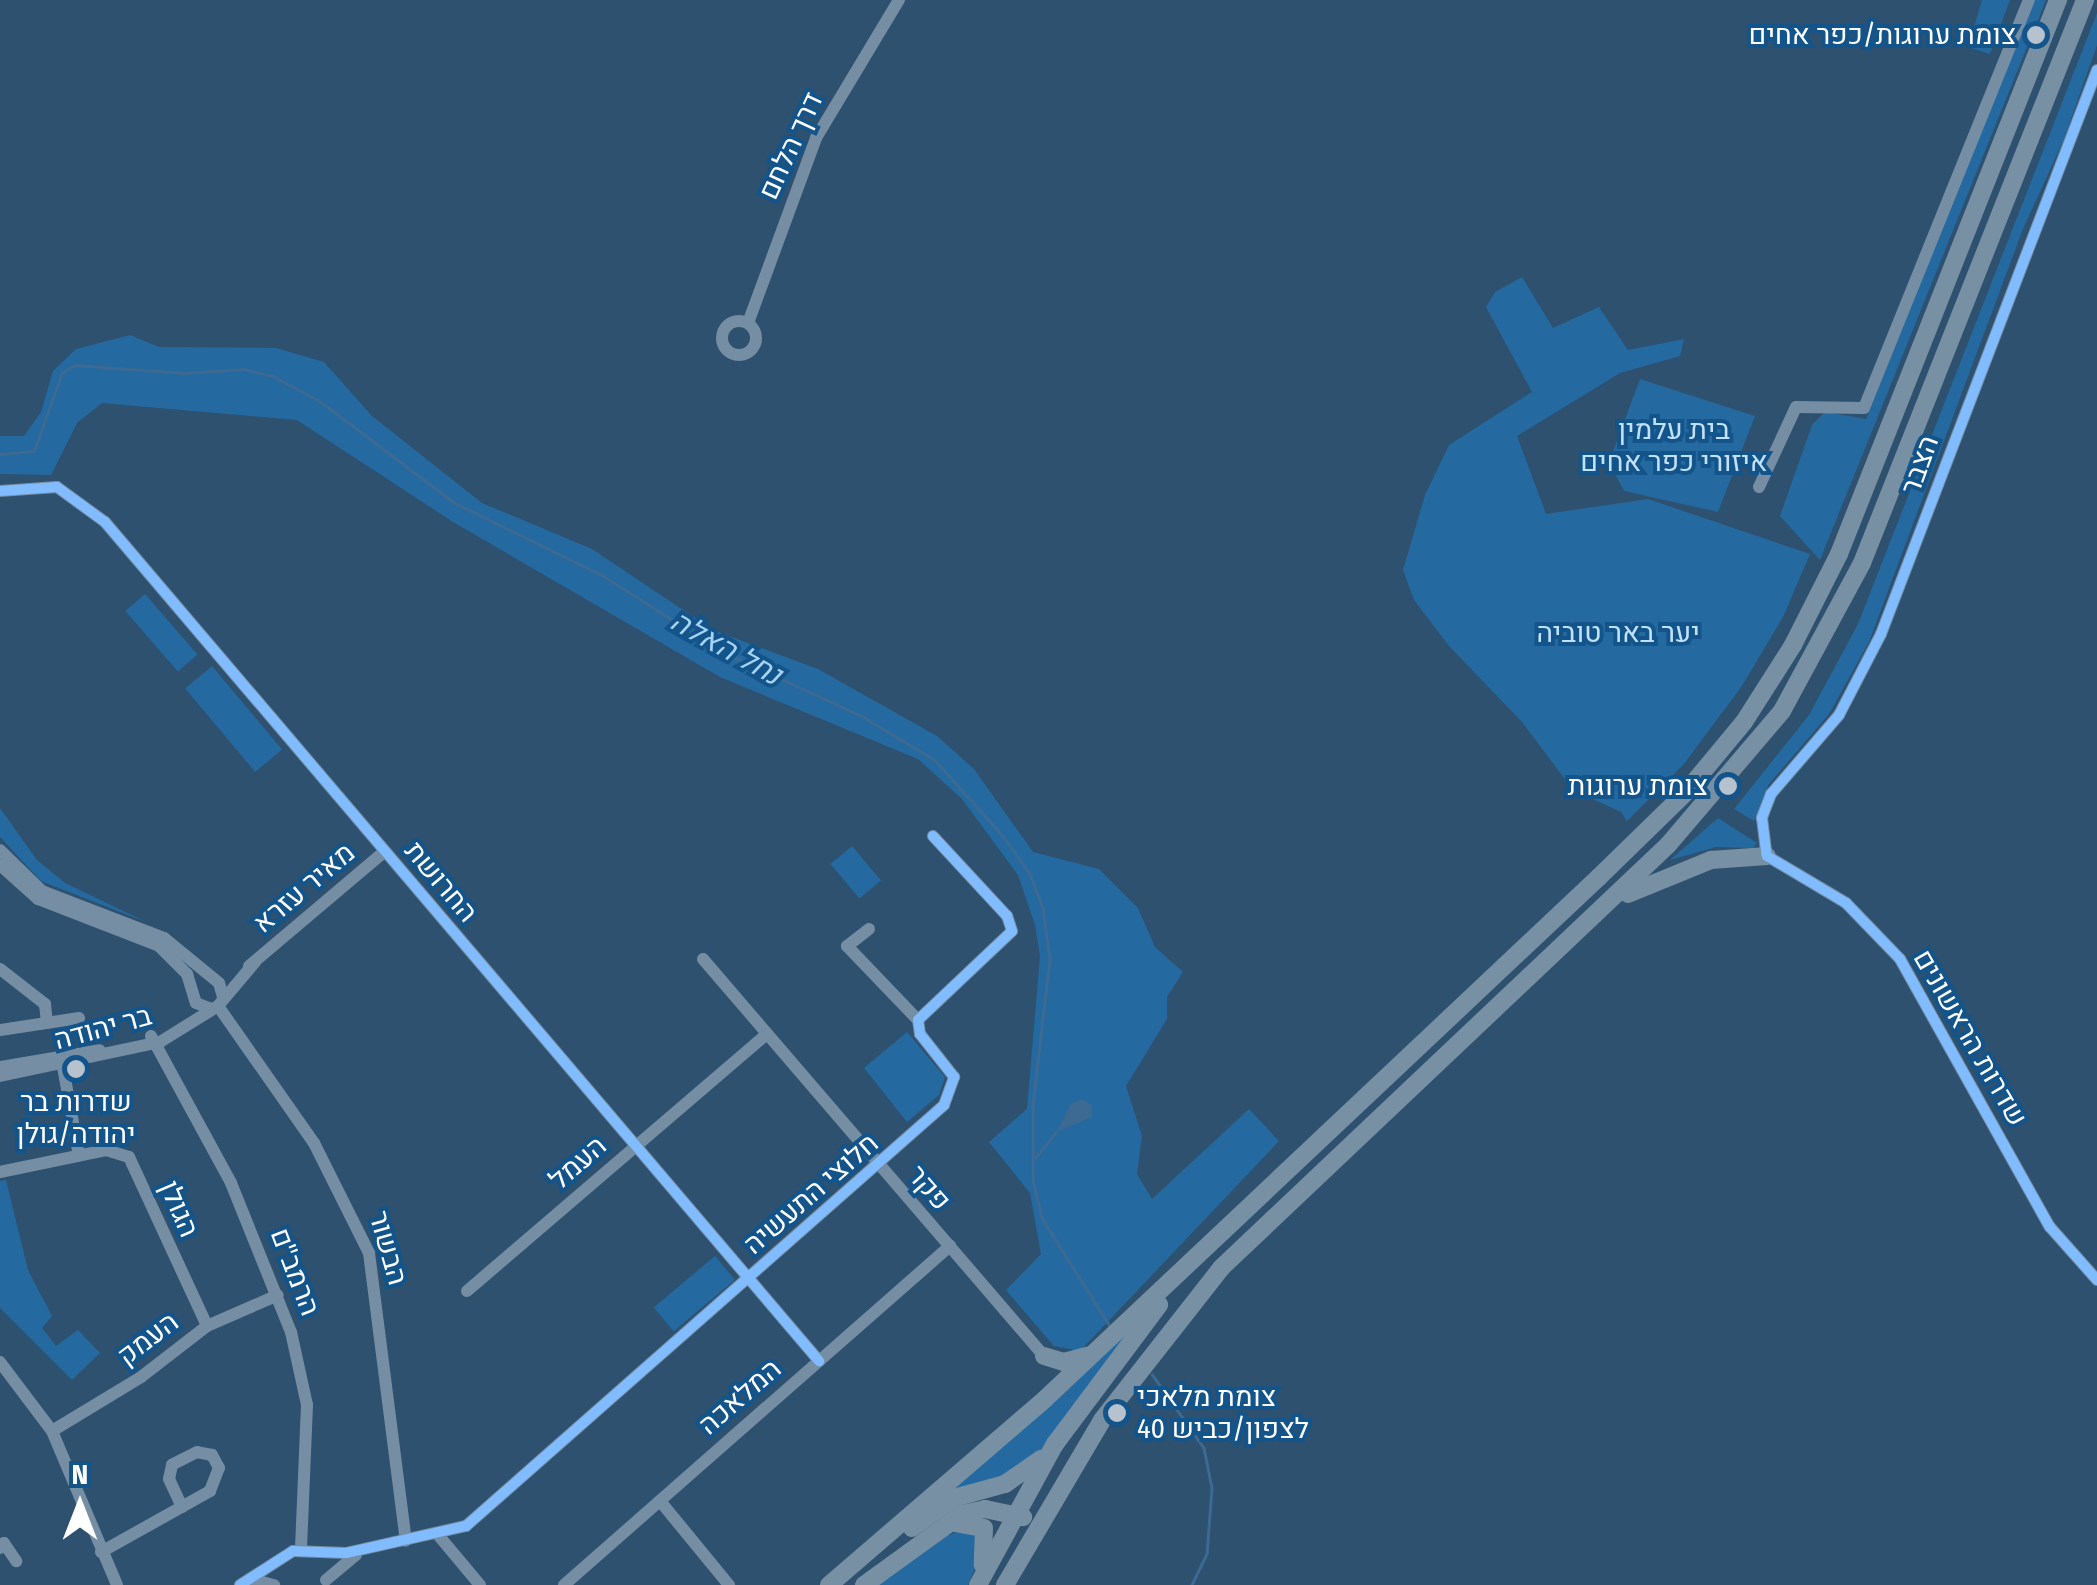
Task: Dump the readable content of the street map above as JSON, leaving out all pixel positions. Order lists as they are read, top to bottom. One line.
{"streets":{"street":["דרך הלחם","הצבר","החרושת","מאיר עזרא","בר יהודה","שדרות הראשונים","העמל","פקר","חלוצי התעשיה","הגולן","הבשור","הרמב\"ם","העמק","המלאכה"]},"crossings":[["הצבר","שדרות הראשונים"],["החרושת","מאיר עזרא"],["החרושת","העמל"],["החרושת","חלוצי התעשיה"],["החרושת","המלאכה"],["מאיר עזרא","בר יהודה"],["מאיר עזרא","הבשור"],["בר יהודה","הבשור"],["בר יהודה","הרמב\"ם"],["העמל","פקר"],["פקר","חלוצי התעשיה"],["פקר","המלאכה"],["חלוצי התעשיה","הבשור"],["חלוצי התעשיה","הרמב\"ם"],["הגולן","העמק"],["הרמב\"ם","העמק"]],"water":["נחל האלה"],"parks":["בית עלמין איזורי כפר אחים","יער באר טוביה"],"places":["צומת ערוגות/כפר אחים","צומת ערוגות","שדרות בר יהודה/גולן","צומת מלאכי לצפון/כביש 40"],"north":"top"}
